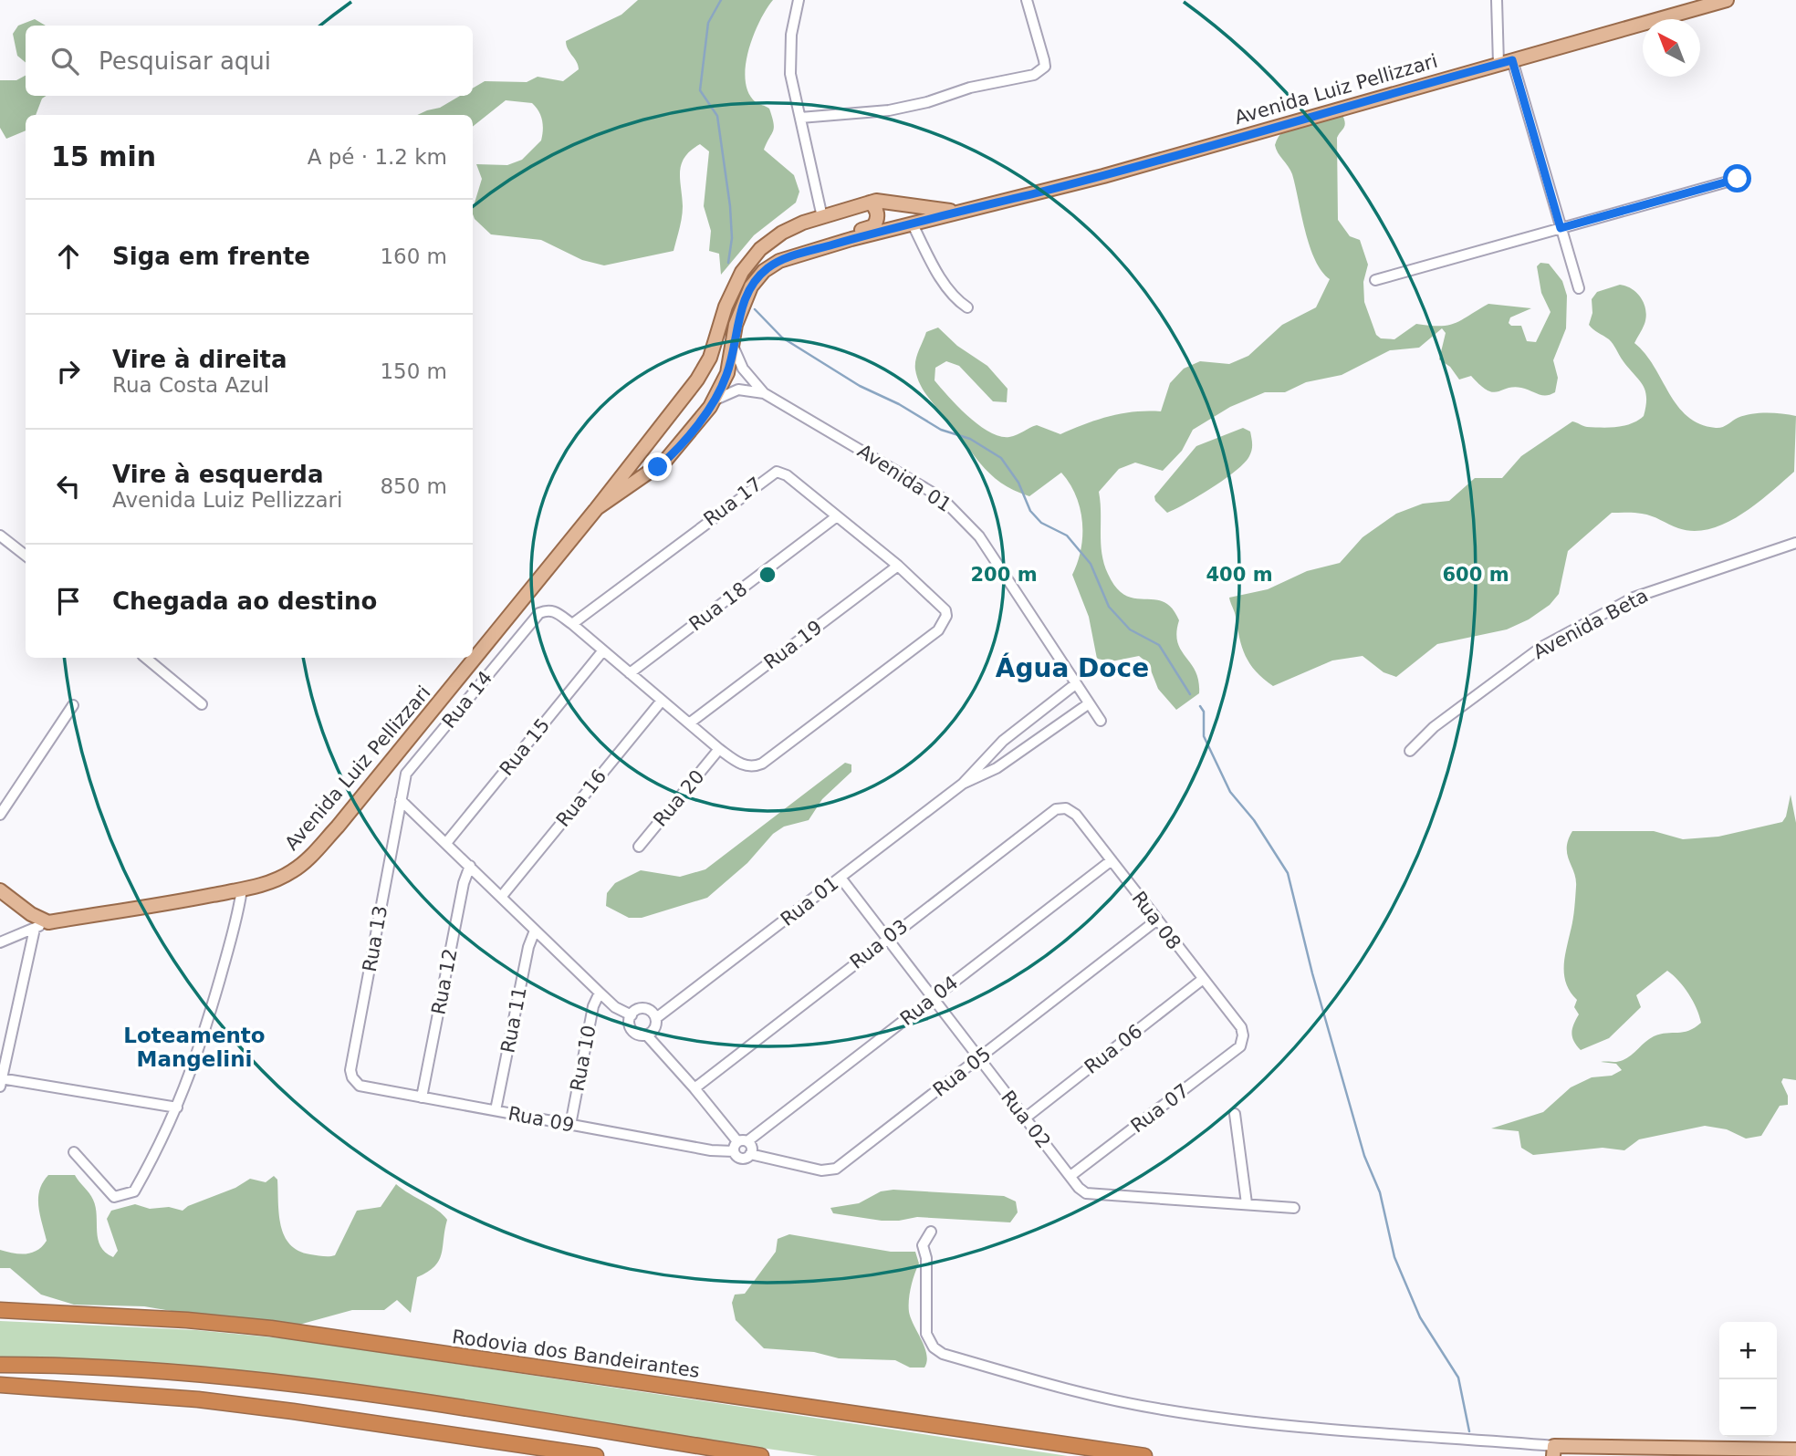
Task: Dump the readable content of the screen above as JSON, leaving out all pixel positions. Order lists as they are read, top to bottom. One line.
{"streets":{"highway":["Rodovia dos Bandeirantes"],"main road":["Avenida Luiz Pellizzari"],"street":["Avenida 01","Rua 17","Rua 18","Avenida Beta","Rua 19","Rua 14","Rua 15","Rua 16","Rua 20","Rua 01","Rua 08","Rua 13","Rua 03","Rua 12","Rua 04","Rua 11","Rua 06","Rua 10","Rua 05","Rua 07","Rua 09","Rua 02"]},"crossings":[["Avenida Luiz Pellizzari","Avenida 01"],["Rua 17","Rua 18"],["Rua 17","Rua 19"],["Rua 17","Rua 14"],["Rua 17","Rua 20"],["Rua 14","Rua 13"],["Rua 01","Rua 02"],["Rua 08","Rua 03"],["Rua 08","Rua 04"],["Rua 08","Rua 06"],["Rua 08","Rua 05"],["Rua 08","Rua 07"],["Rua 13","Rua 09"],["Rua 03","Rua 02"],["Rua 12","Rua 09"],["Rua 04","Rua 05"],["Rua 04","Rua 09"],["Rua 04","Rua 02"],["Rua 11","Rua 09"],["Rua 06","Rua 02"],["Rua 10","Rua 09"],["Rua 05","Rua 09"],["Rua 05","Rua 02"],["Rua 07","Rua 02"]],"districts":["Água Doce","Loteamento Mangelini"],"north":"top left","page":{"search":"Pesquisar aqui","heading":["15 min","A pé · 1.2 km"],"list":[["Siga em frente","160 m"],["Vire à direita","Rua Costa Azul","150 m"],["Vire à esquerda","Avenida Luiz Pellizzari","850 m"],"Chegada ao destino"],"map_buttons":["+","−"]},"rings":["200 m","400 m","600 m"]}
